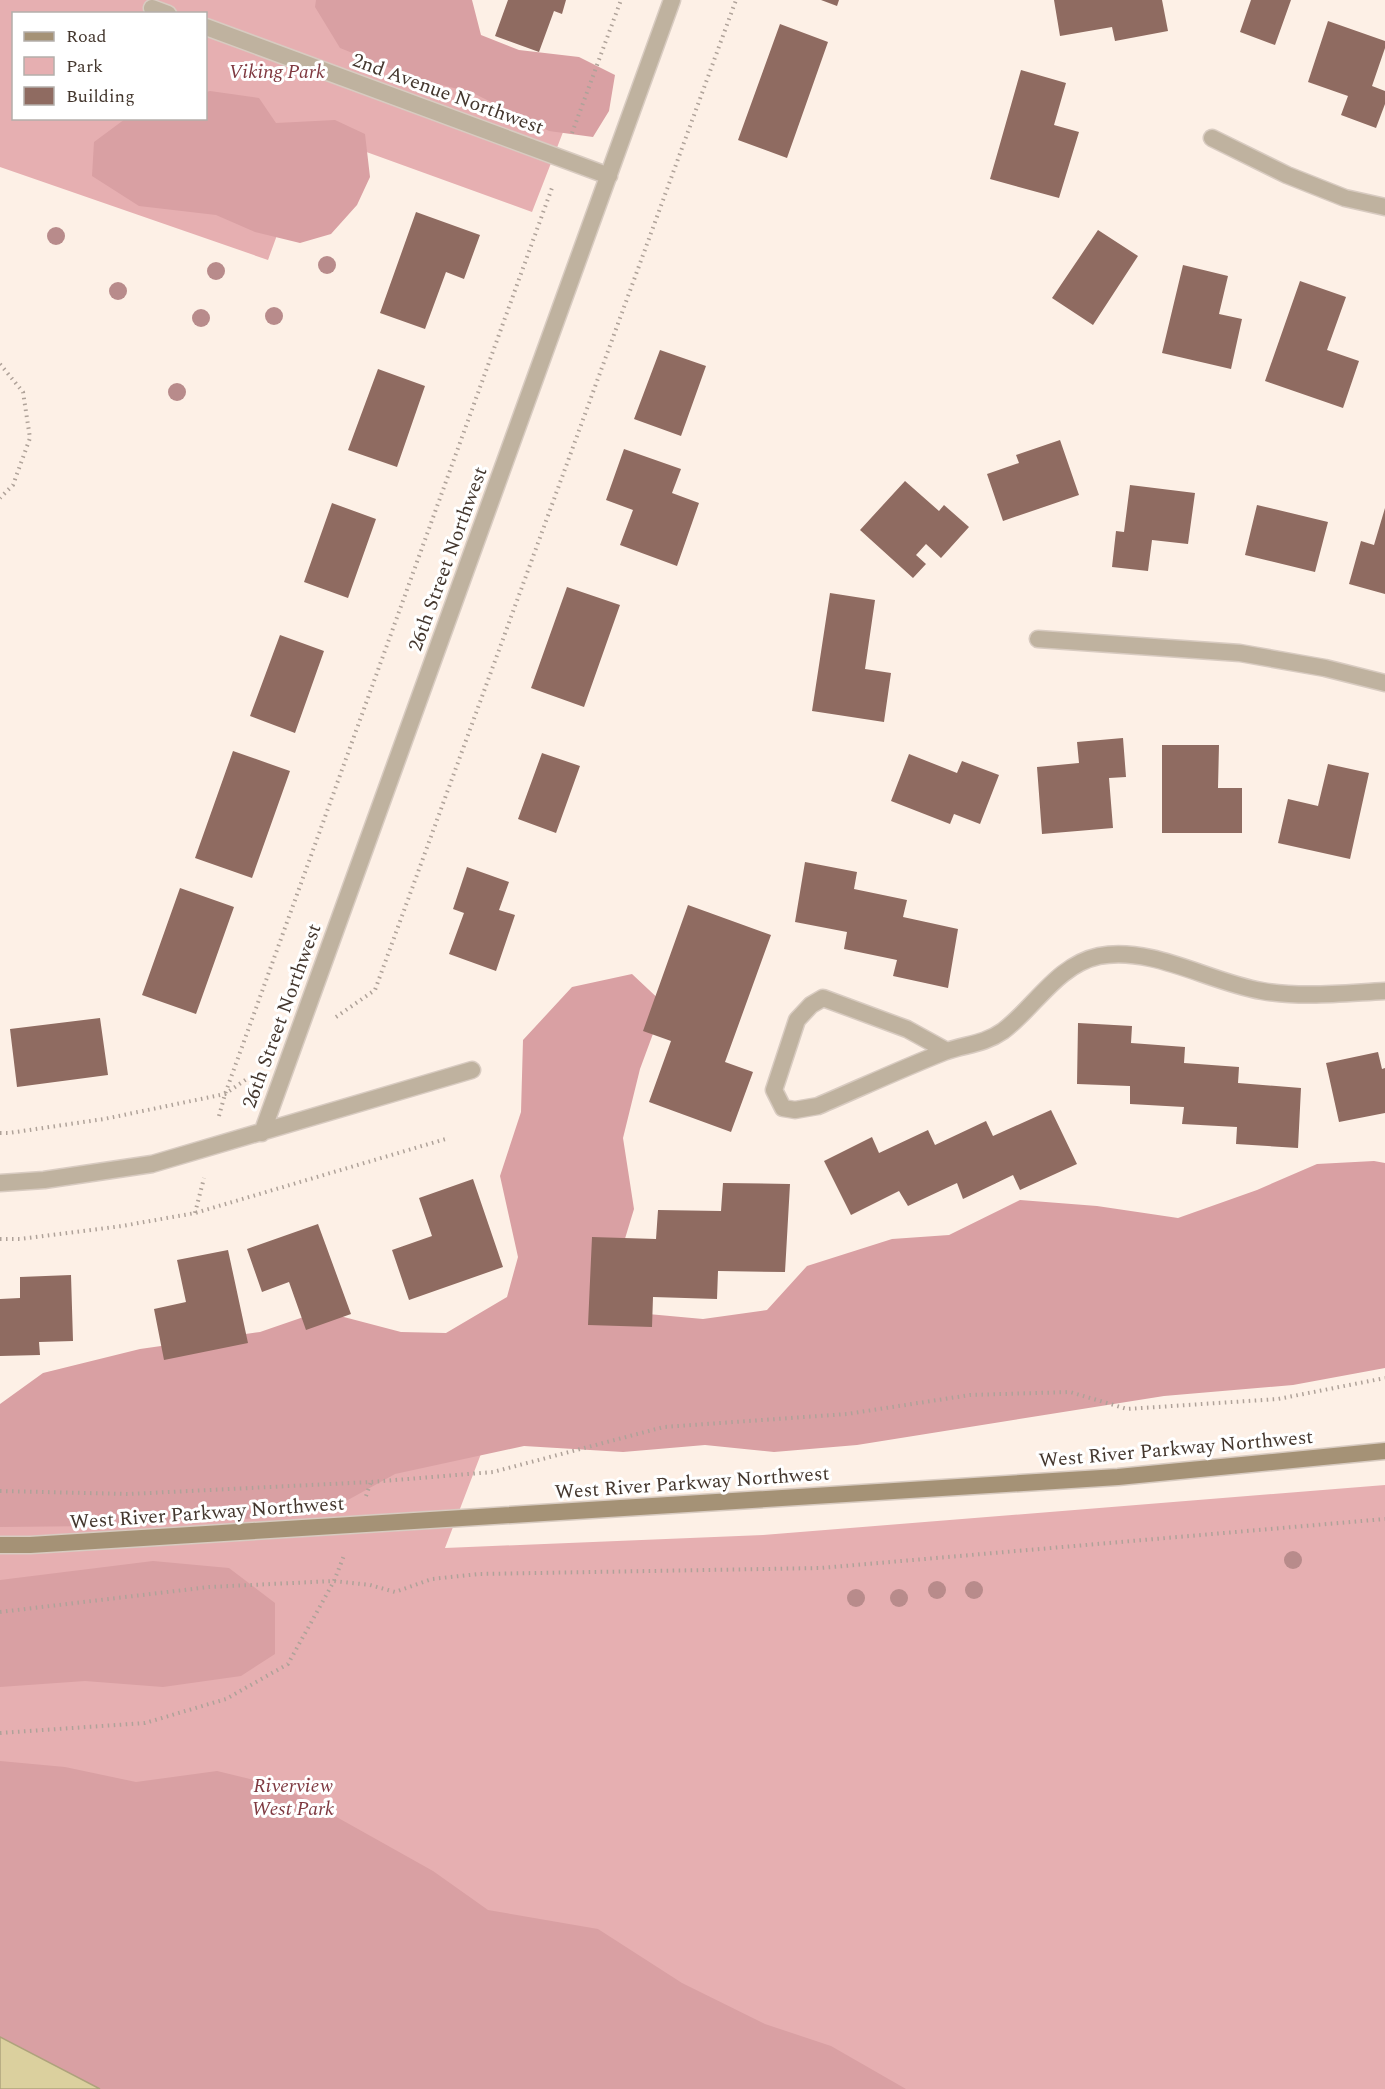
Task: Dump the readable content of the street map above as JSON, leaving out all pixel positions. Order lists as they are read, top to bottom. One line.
{"streets":{"main road":["West River Parkway Northwest"],"street":["2nd Avenue Northwest","26th Street Northwest"]},"crossings":[["2nd Avenue Northwest","26th Street Northwest"]],"parks":["Viking Park","Riverview West Park"],"legend":["Road","Park","Building"]}
